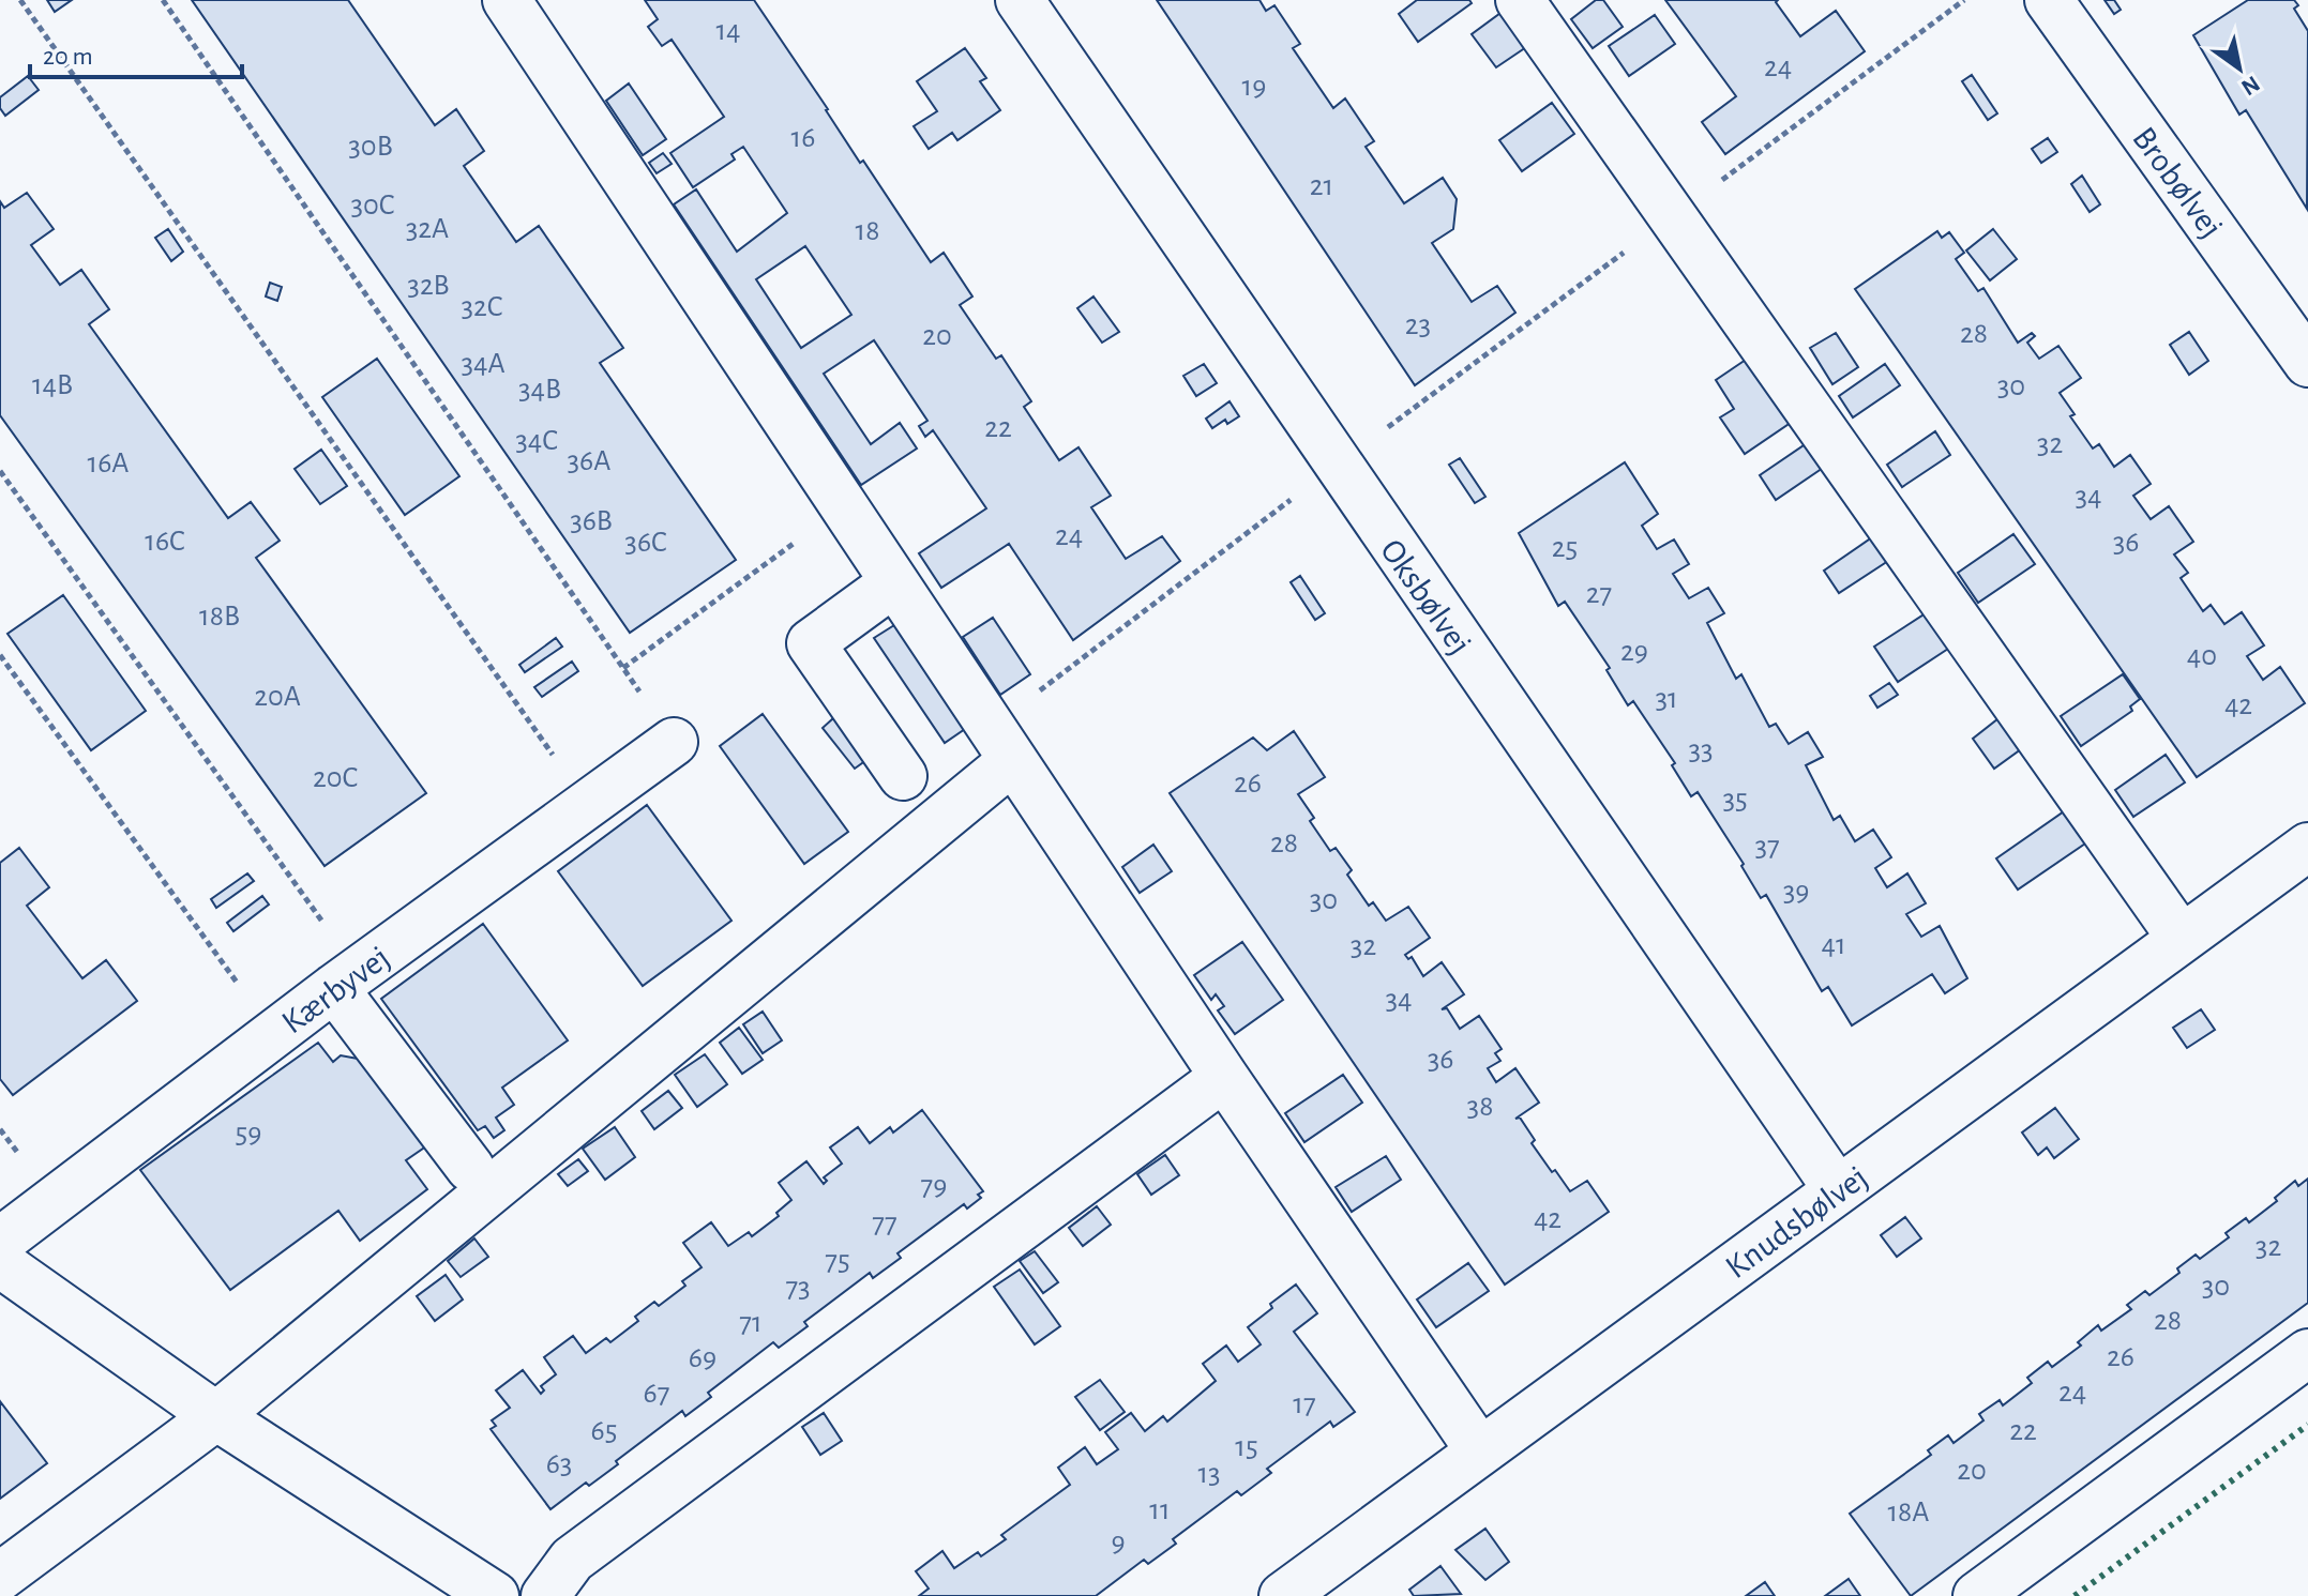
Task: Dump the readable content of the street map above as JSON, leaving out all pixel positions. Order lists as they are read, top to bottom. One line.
{"streets":{"street":["Brobølvej","Oksbølvej","Kærbyvej","Knudsbølvej"]},"crossings":[["Oksbølvej","Knudsbølvej"]],"house_numbers":["14","24","19","16","30B","21","30C","32A","18","32B","32C","23","28","20","34A","14B","30","34B","22","34C","32","36A","16A","34","36B","24","16C","36C","36","25","27","18B","29","40","20A","31","42","33","20C","26","35","28","37","39","30","41","32","34","36","38","59","79","42","77","32","75","30","73","28","71","26","69","24","67","17","65","22","15","63","20","13","11","18A","9"],"scale_bar":"20 m","north":"bottom right"}
